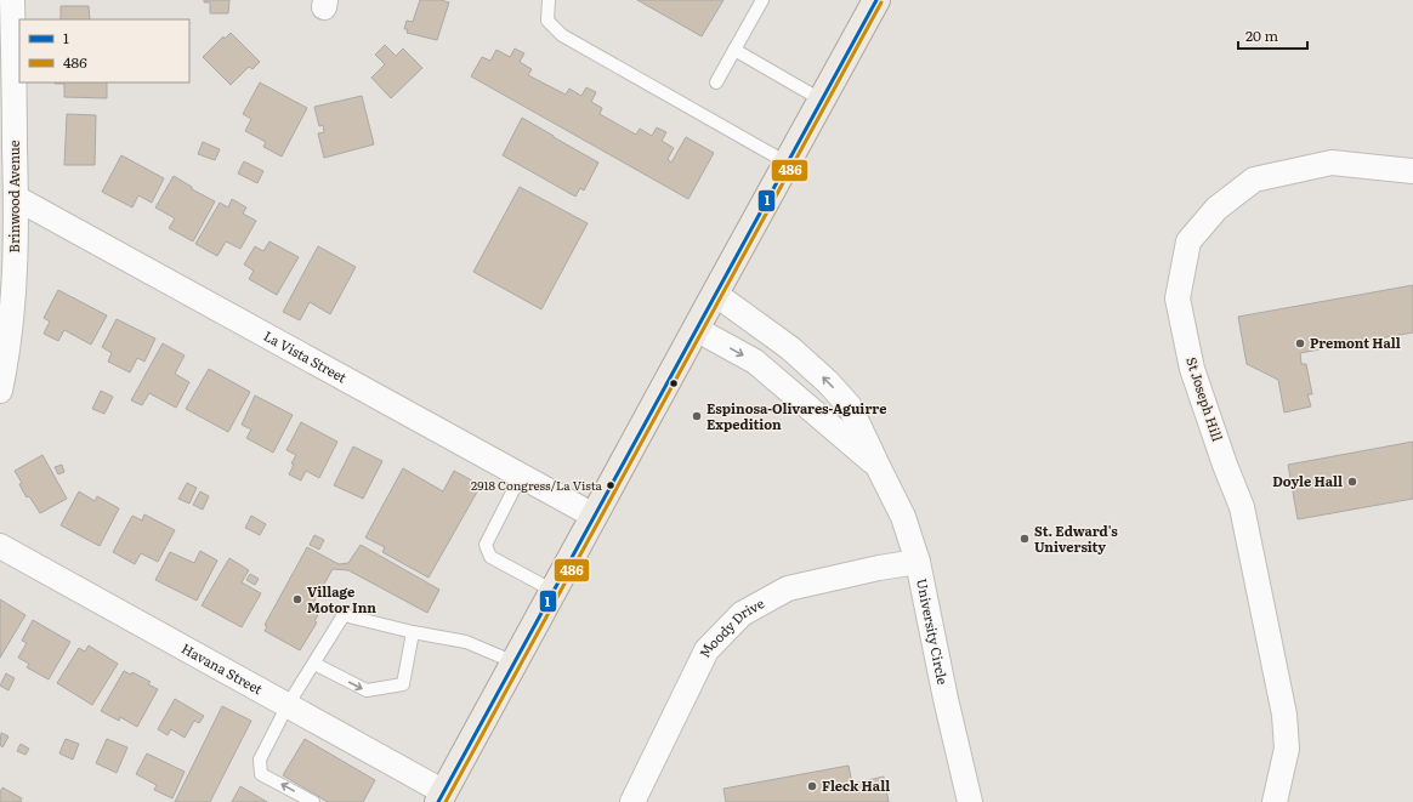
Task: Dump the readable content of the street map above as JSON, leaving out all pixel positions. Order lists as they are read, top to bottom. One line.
{"streets":{"street":["Brinwood Avenue","La Vista Street","St Joseph Hill","Moody Drive","University Circle","Havana Street"]},"crossings":[["Brinwood Avenue","La Vista Street"],["Moody Drive","University Circle"]],"places":["Premont Hall","Espinosa-Olivares-Aguirre Expedition","Doyle Hall","2918 Congress/La Vista","St. Edward's University","Village Motor Inn","Fleck Hall"],"lines":["transit line 1","transit line 486"],"legend":["1","486"],"scale_bar":"20 m"}
